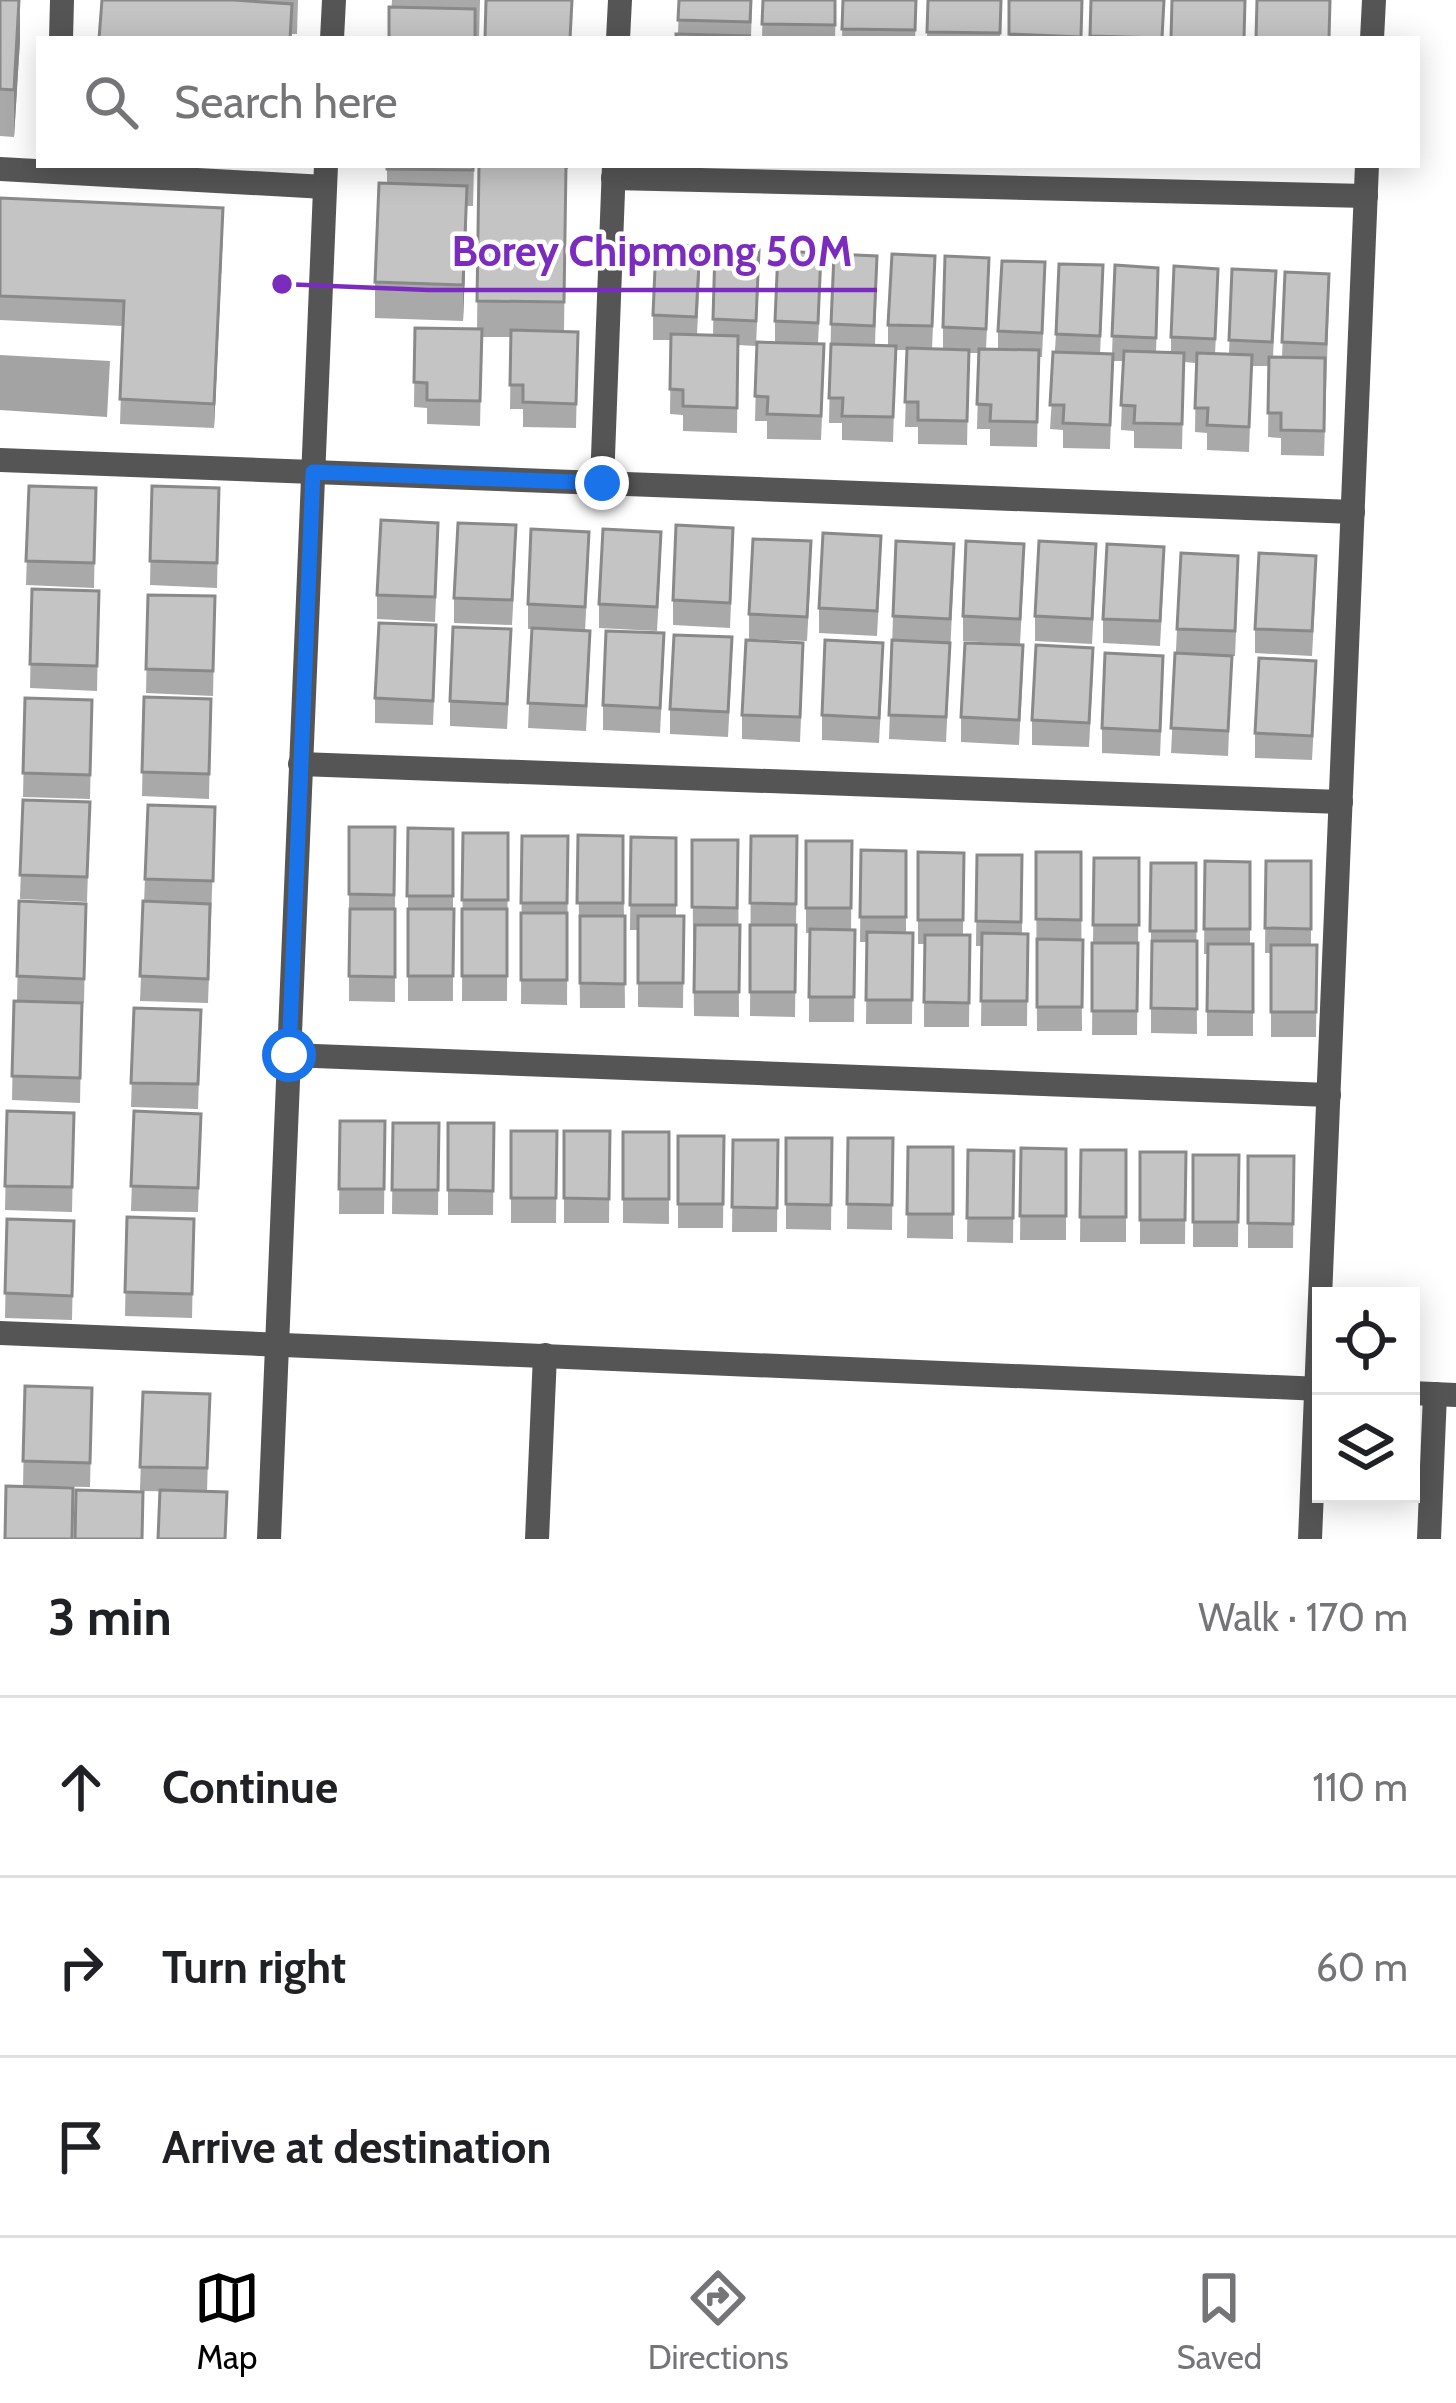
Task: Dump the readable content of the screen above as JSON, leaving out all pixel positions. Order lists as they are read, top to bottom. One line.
{"places":["Borey Chipmong 50M"],"page":{"search":"Search here","heading":["3 min","Walk · 170 m"],"list":[["Continue","110 m"],["Turn right","60 m"],"Arrive at destination"],"nav":["Map","Directions","Saved"]}}
